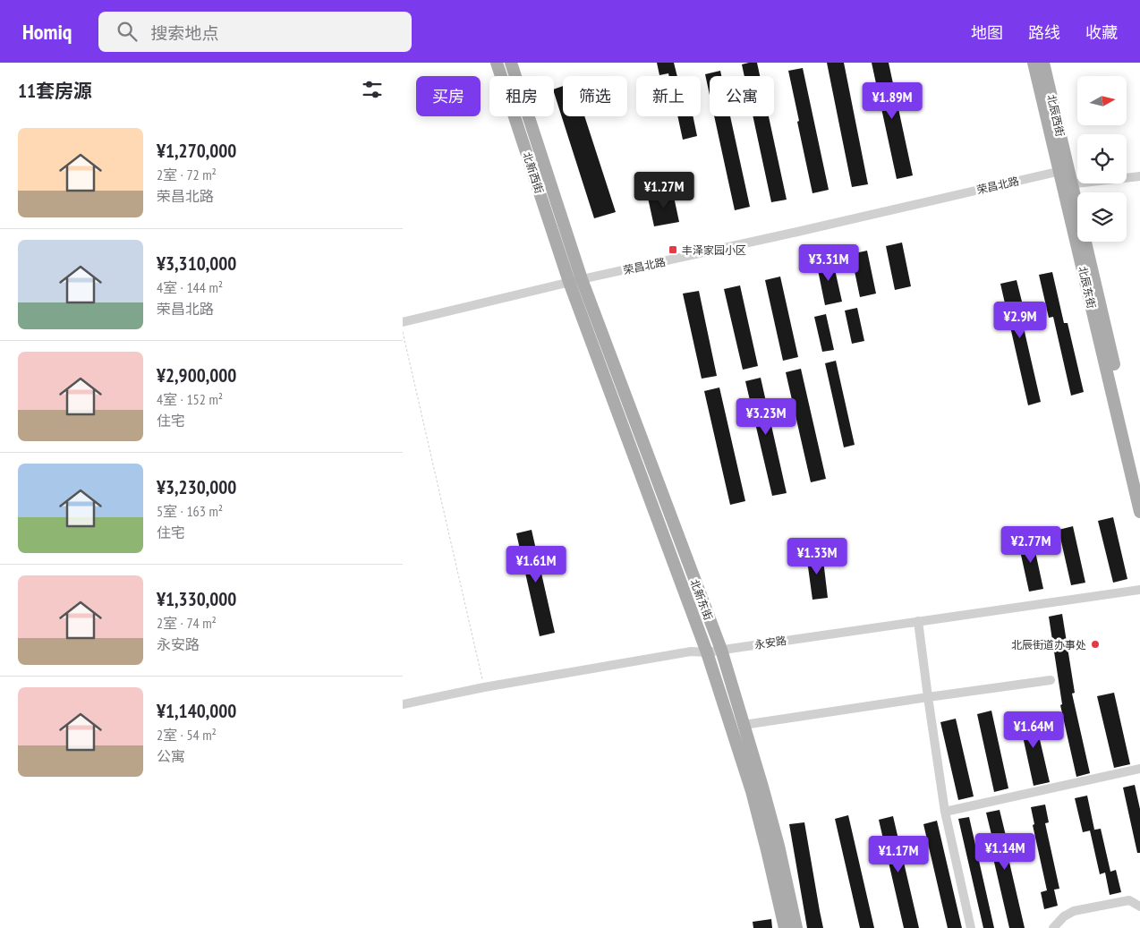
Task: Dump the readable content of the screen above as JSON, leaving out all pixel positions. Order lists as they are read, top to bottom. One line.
{"streets":{"main road":["北辰西街","北新西街","北辰东街","北新东街"],"street":["荣昌北路","永安路"]},"crossings":[["北辰西街","荣昌北路"],["北辰西街","北辰东街"],["北新西街","荣昌北路"],["北新西街","北新东街"],["荣昌北路","北辰东街"],["荣昌北路","北新东街"],["北新东街","永安路"]],"places":{"transit":["丰泽家园小区"],"other":["北辰街道办事处"]},"north":"right","page":{"header":"Homiq","search":"搜索地点","nav":["地图","路线","收藏"],"heading":"11套房源","chip":["买房","租房","筛选","新上","公寓"],"price":["¥1.89M","¥1.27M","¥3.31M","¥2.9M","¥3.23M","¥2.77M","¥1.33M","¥1.61M","¥1.64M","¥1.14M","¥1.17M"],"list":[{"name":"¥1,270,000","note":"2室 · 72 m² · 荣昌北路"},{"name":"¥3,310,000","note":"4室 · 144 m² · 荣昌北路"},{"name":"¥2,900,000","note":"4室 · 152 m² · 住宅"},{"name":"¥3,230,000","note":"5室 · 163 m² · 住宅"},{"name":"¥1,330,000","note":"2室 · 74 m² · 永安路"},{"name":"¥1,140,000","note":"2室 · 54 m² · 公寓"}]}}
